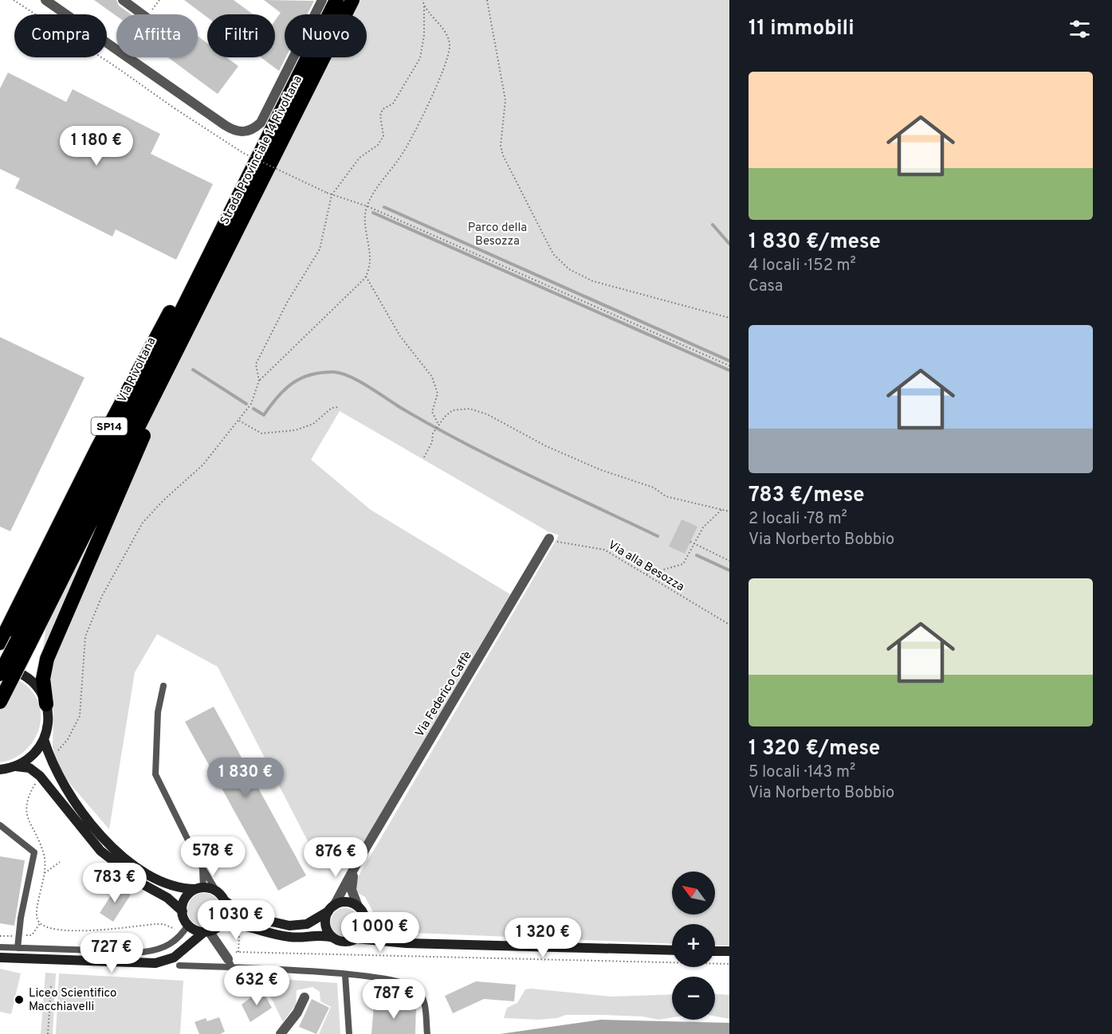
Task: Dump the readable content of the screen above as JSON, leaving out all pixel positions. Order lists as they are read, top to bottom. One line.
{"streets":{"highway":["Strada Provinciale 14 Rivoltana","Via Rivoltana","SP14"],"street":["Via Federico Caffè"],"path":["Via alla Besozza"]},"crossings":[["Strada Provinciale 14 Rivoltana","Via Rivoltana"],["Strada Provinciale 14 Rivoltana","SP14"],["Via Rivoltana","SP14"],["Via alla Besozza","Via Federico Caffè"]],"parks":["Parco della Besozza"],"places":["Liceo Scientifico Macchiavelli"],"north":"top left","page":{"heading":"11 immobili","chip":["Compra","Affitta","Filtri","Nuovo"],"list":[{"name":"1 830 €/mese","note":"4 locali · 152 m² · Casa"},{"name":"783 €/mese","note":"2 locali · 78 m² · Via Norberto Bobbio"},{"name":"1 320 €/mese","note":"5 locali · 143 m² · Via Norberto Bobbio"}],"price":["1 180 €","1 830 €","578 €","876 €","783 €","1 030 €","1 000 €","1 320 €","727 €","632 €","787 €"],"map_buttons":["+","−"]}}
